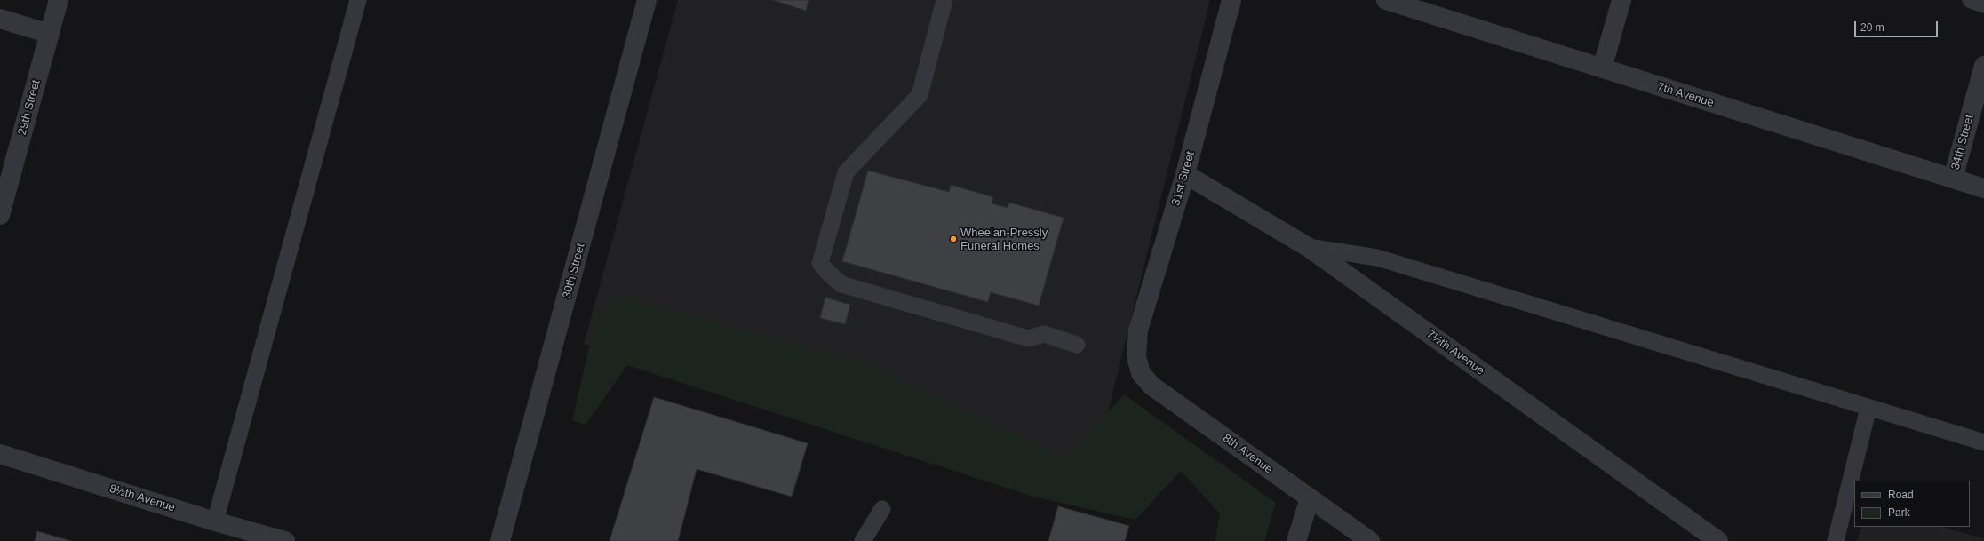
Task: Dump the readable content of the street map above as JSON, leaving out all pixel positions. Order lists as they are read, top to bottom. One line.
{"streets":{"street":["7th Avenue","29th Street","34th Street","31st Street","30th Street","7½th Avenue","8th Avenue","8½th Avenue"]},"crossings":[["7th Avenue","34th Street"],["31st Street","7½th Avenue"],["31st Street","8th Avenue"]],"places":["Wheelan-Pressly Funeral Homes"],"legend":["Road","Park"],"scale_bar":"20 m"}
